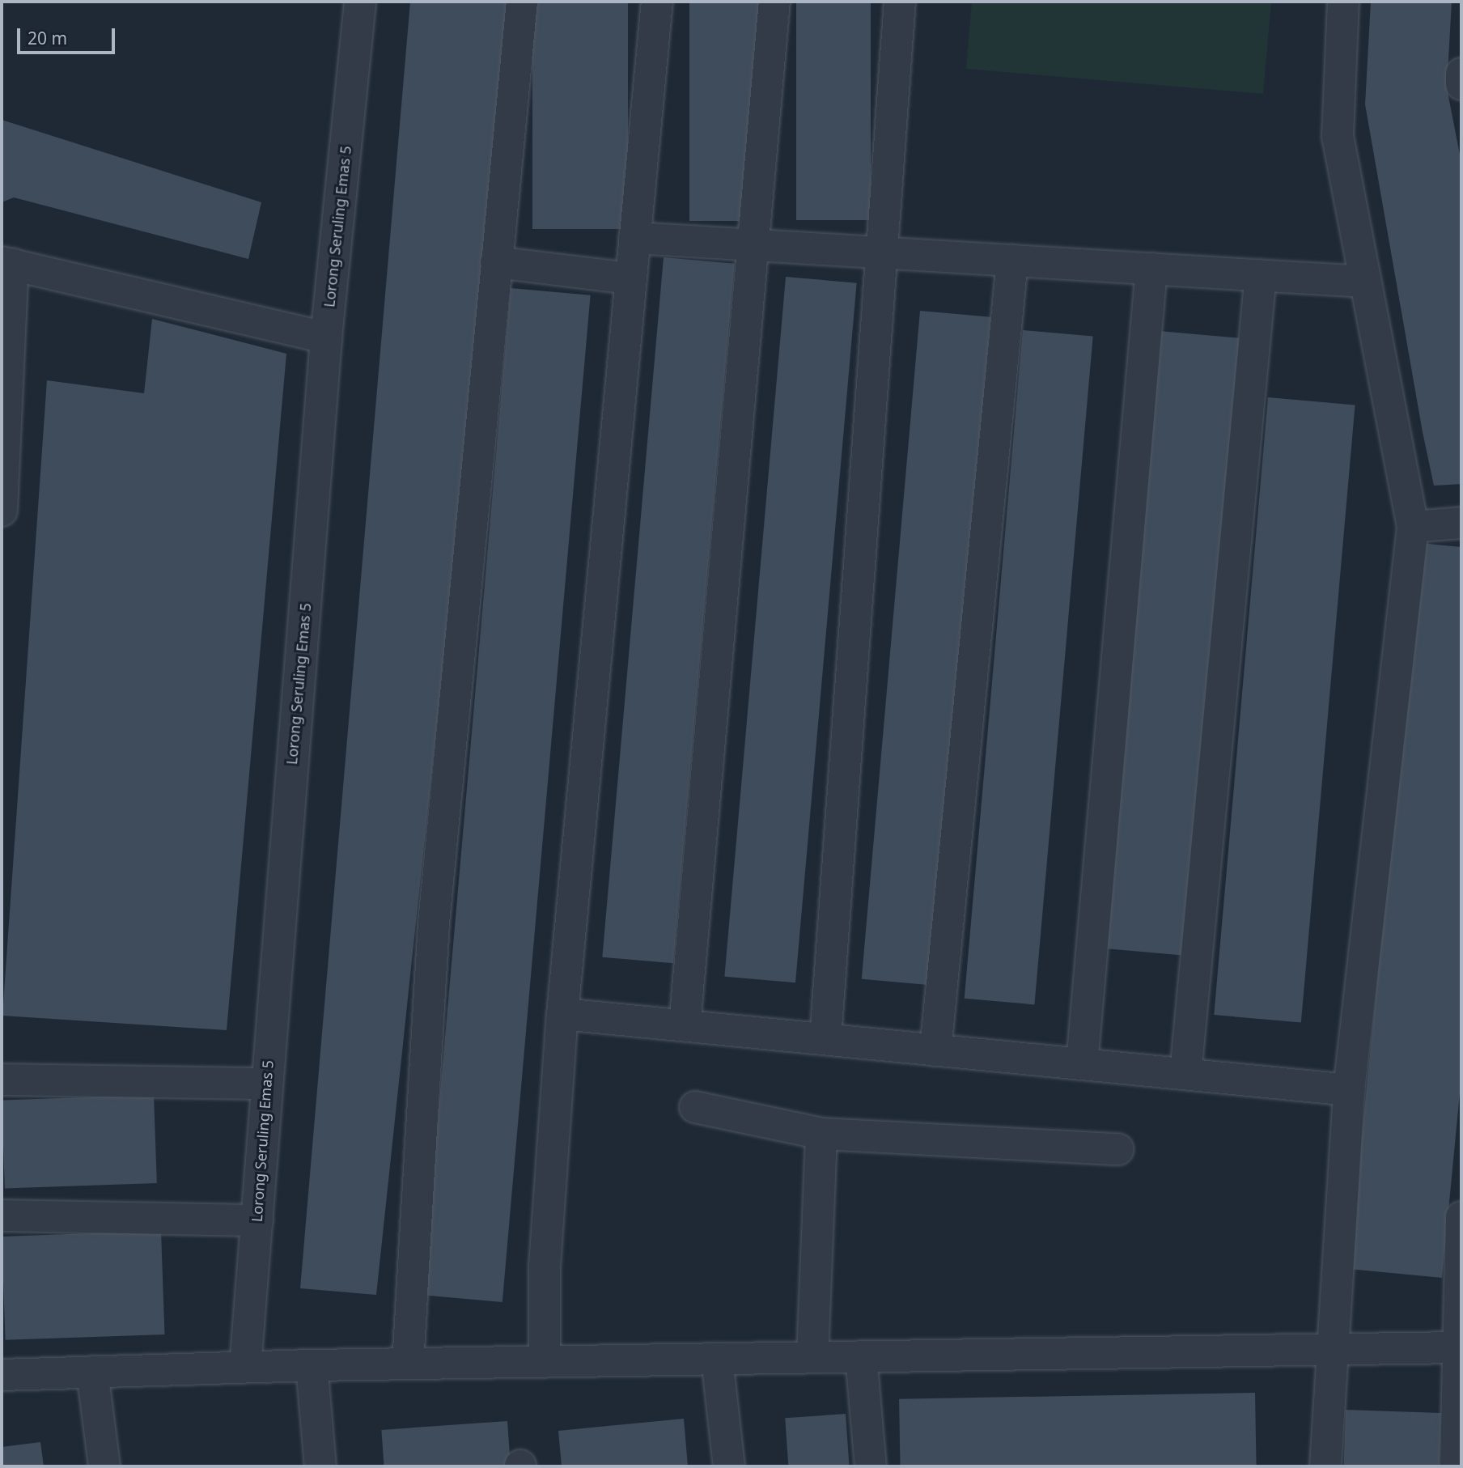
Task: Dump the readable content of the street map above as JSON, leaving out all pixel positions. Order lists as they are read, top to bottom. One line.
{"streets":{"street":["Lorong Seruling Emas 5"]},"scale_bar":"20 m"}
